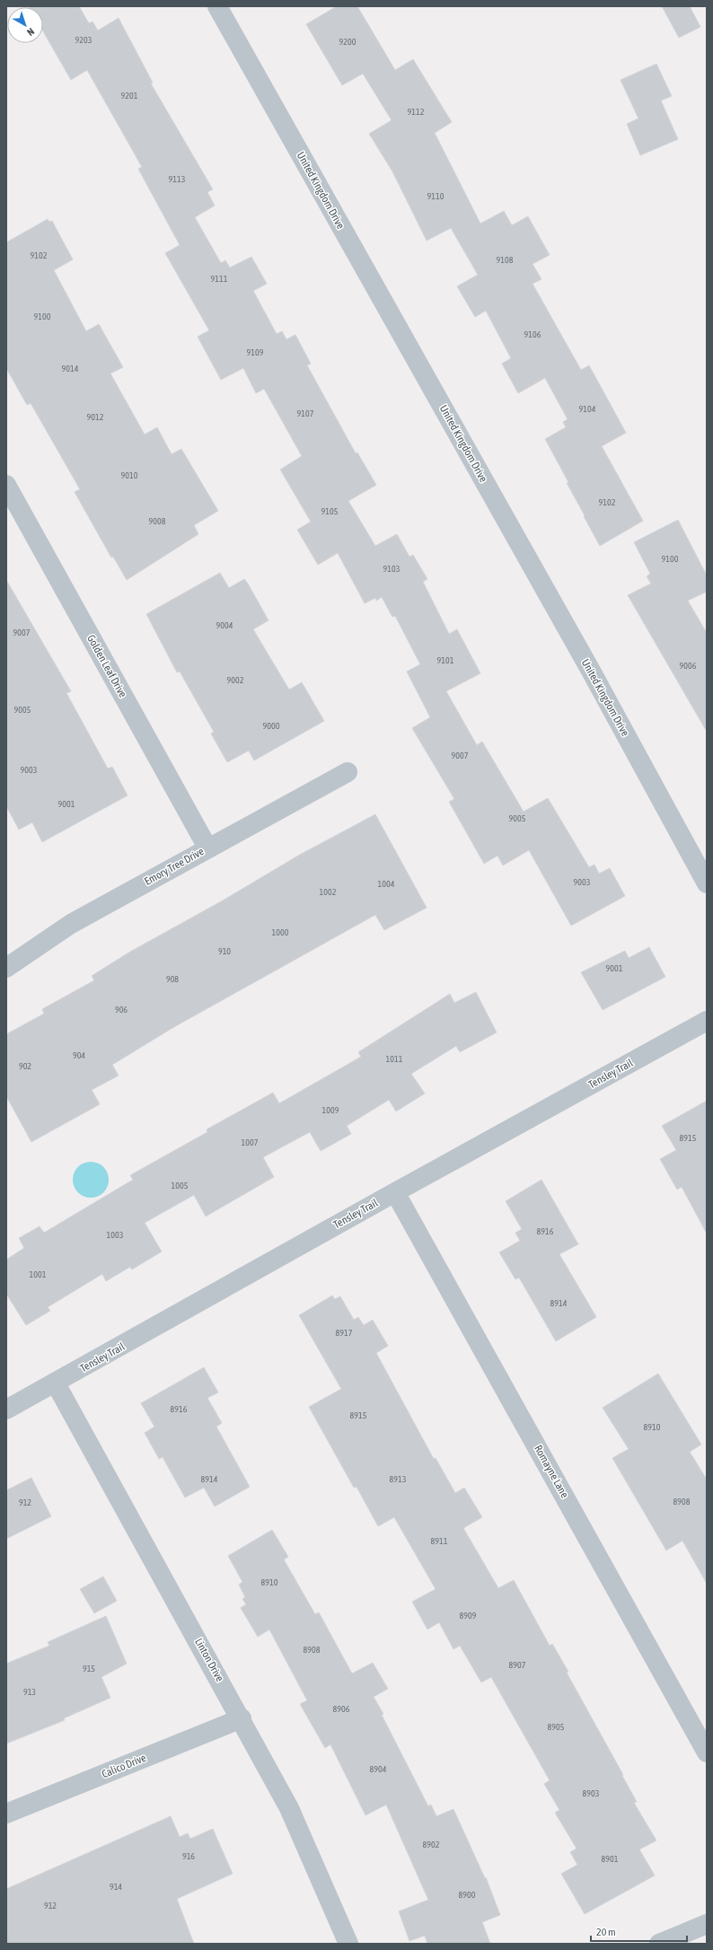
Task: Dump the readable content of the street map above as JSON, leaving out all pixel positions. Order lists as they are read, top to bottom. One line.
{"streets":{"street":["United Kingdom Drive","Golden Leaf Drive","Emory Tree Drive","Tensley Trail","Romayne Lane","Linton Drive","Calico Drive"]},"crossings":[["Golden Leaf Drive","Emory Tree Drive"],["Tensley Trail","Romayne Lane"],["Tensley Trail","Linton Drive"],["Linton Drive","Calico Drive"]],"house_numbers":["9203","9200","9201","9112","9113","9110","9102","9108","9111","9100","9106","9109","9014","9104","9107","9012","9010","9102","9105","9008","9100","9103","9004","9007","9101","9006","9002","9005","9000","9007","9003","9001","9005","9003","1004","1002","1000","910","9001","908","906","904","1011","902","1009","8915","1007","1005","8916","1003","1001","8914","8917","8916","8915","8910","8914","8913","8908","912","8911","8910","8909","8908","8907","915","913","8906","8905","8904","8903","8902","916","8901","914","8900","912"],"scale_bar":"20 m","north":"bottom right"}
